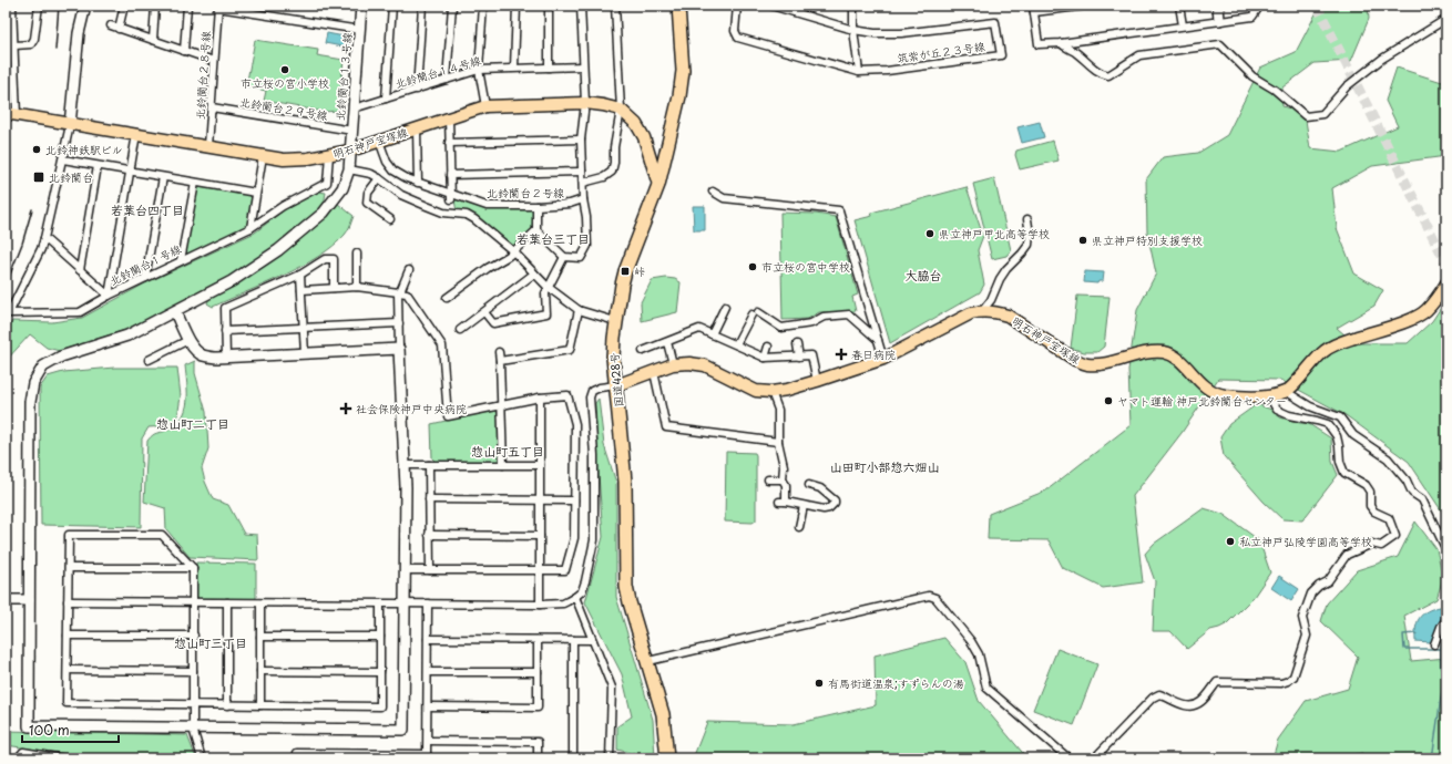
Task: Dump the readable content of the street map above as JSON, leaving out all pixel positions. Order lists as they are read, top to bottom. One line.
{"streets":{"highway":["国道428号"],"main road":["明石神戸宝塚線"],"street":["筑紫が丘２３号線","北鈴蘭台１４号線","北鈴蘭台２８号線","北鈴蘭台１３号線","北鈴蘭台２９号線","北鈴蘭台２号線","北鈴蘭台１号線"]},"crossings":[["北鈴蘭台１４号線","北鈴蘭台１３号線"],["北鈴蘭台２８号線","北鈴蘭台２９号線"],["北鈴蘭台２８号線","明石神戸宝塚線"],["北鈴蘭台１３号線","北鈴蘭台２９号線"],["北鈴蘭台１３号線","明石神戸宝塚線"],["明石神戸宝塚線","北鈴蘭台２号線"],["明石神戸宝塚線","北鈴蘭台１号線"],["明石神戸宝塚線","国道428号"]],"districts":["若葉台四丁目","若葉台三丁目","大脇台","惣山町二丁目","惣山町五丁目","山田町小部惣六畑山","惣山町三丁目"],"places":{"other":["市立桜の宮小学校","北鈴神鉄駅ビル","県立神戸甲北高等学校","県立神戸特別支援学校","市立桜の宮中学校","ヤマト運輸 神戸北鈴蘭台センター","私立神戸弘陵学園高等学校","有馬街道温泉;すずらんの湯"],"transit":["北鈴蘭台","峠"],"health":["春日病院","社会保険神戸中央病院"]},"scale_bar":"100 m"}
